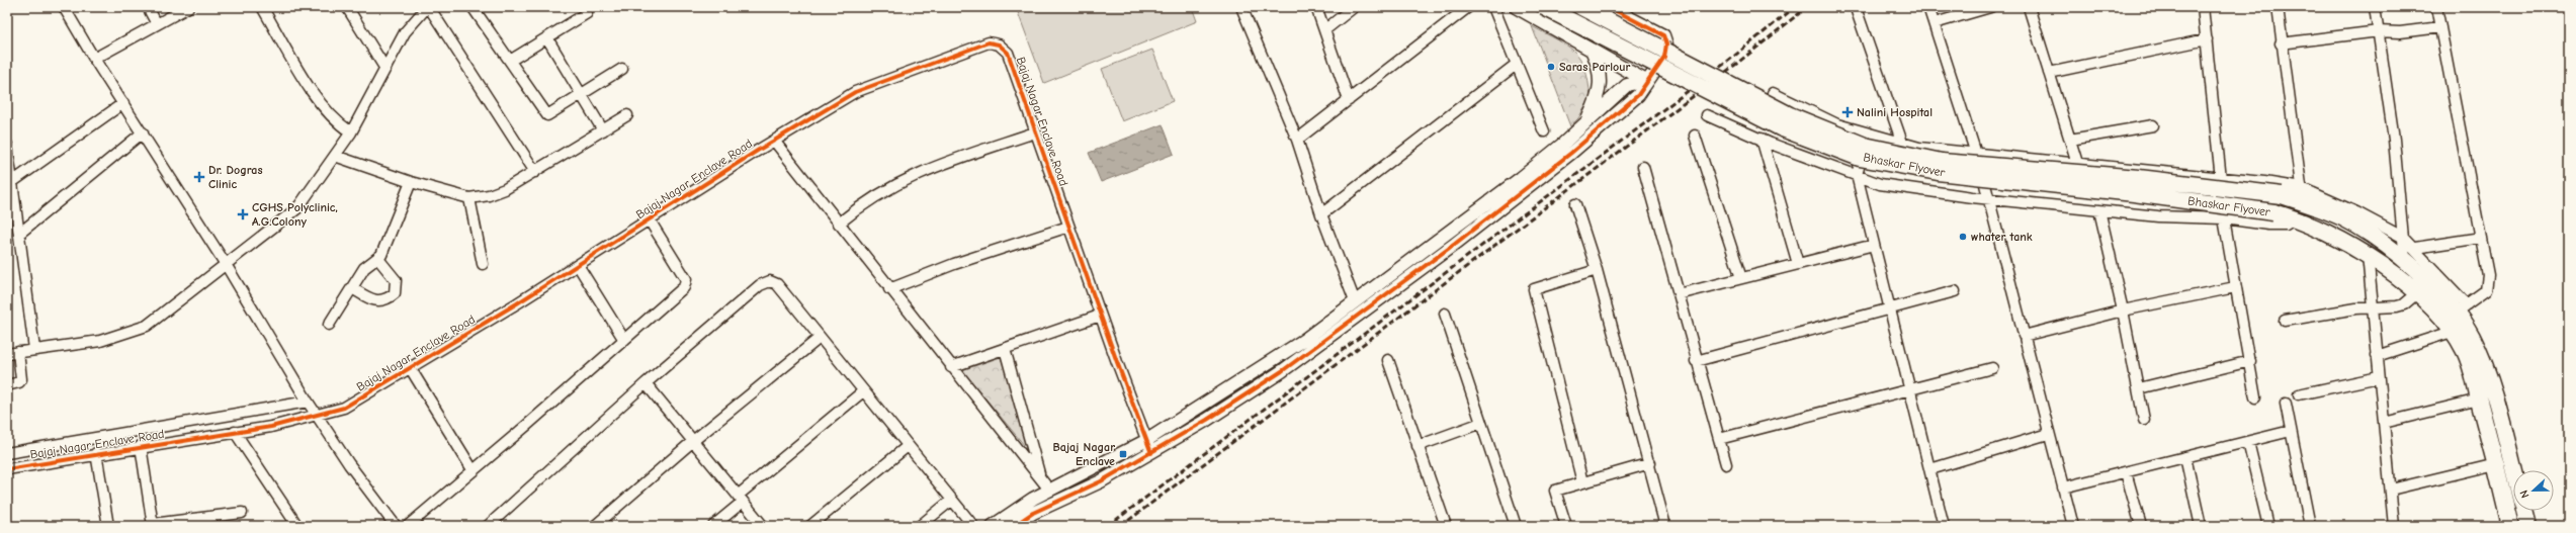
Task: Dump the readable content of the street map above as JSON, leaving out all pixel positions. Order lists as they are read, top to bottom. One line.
{"streets":{"main road":["Bhaskar Flyover"],"street":["Bajaj Nagar Enclave Road"]},"places":{"other":["Saras Parlour","whater tank"],"health":["Nalini Hospital","Dr. Dogras Clinic","CGHS Polyclinic, A.G.Colony"],"transit":["Bajaj Nagar Enclave"]},"north":"left"}
